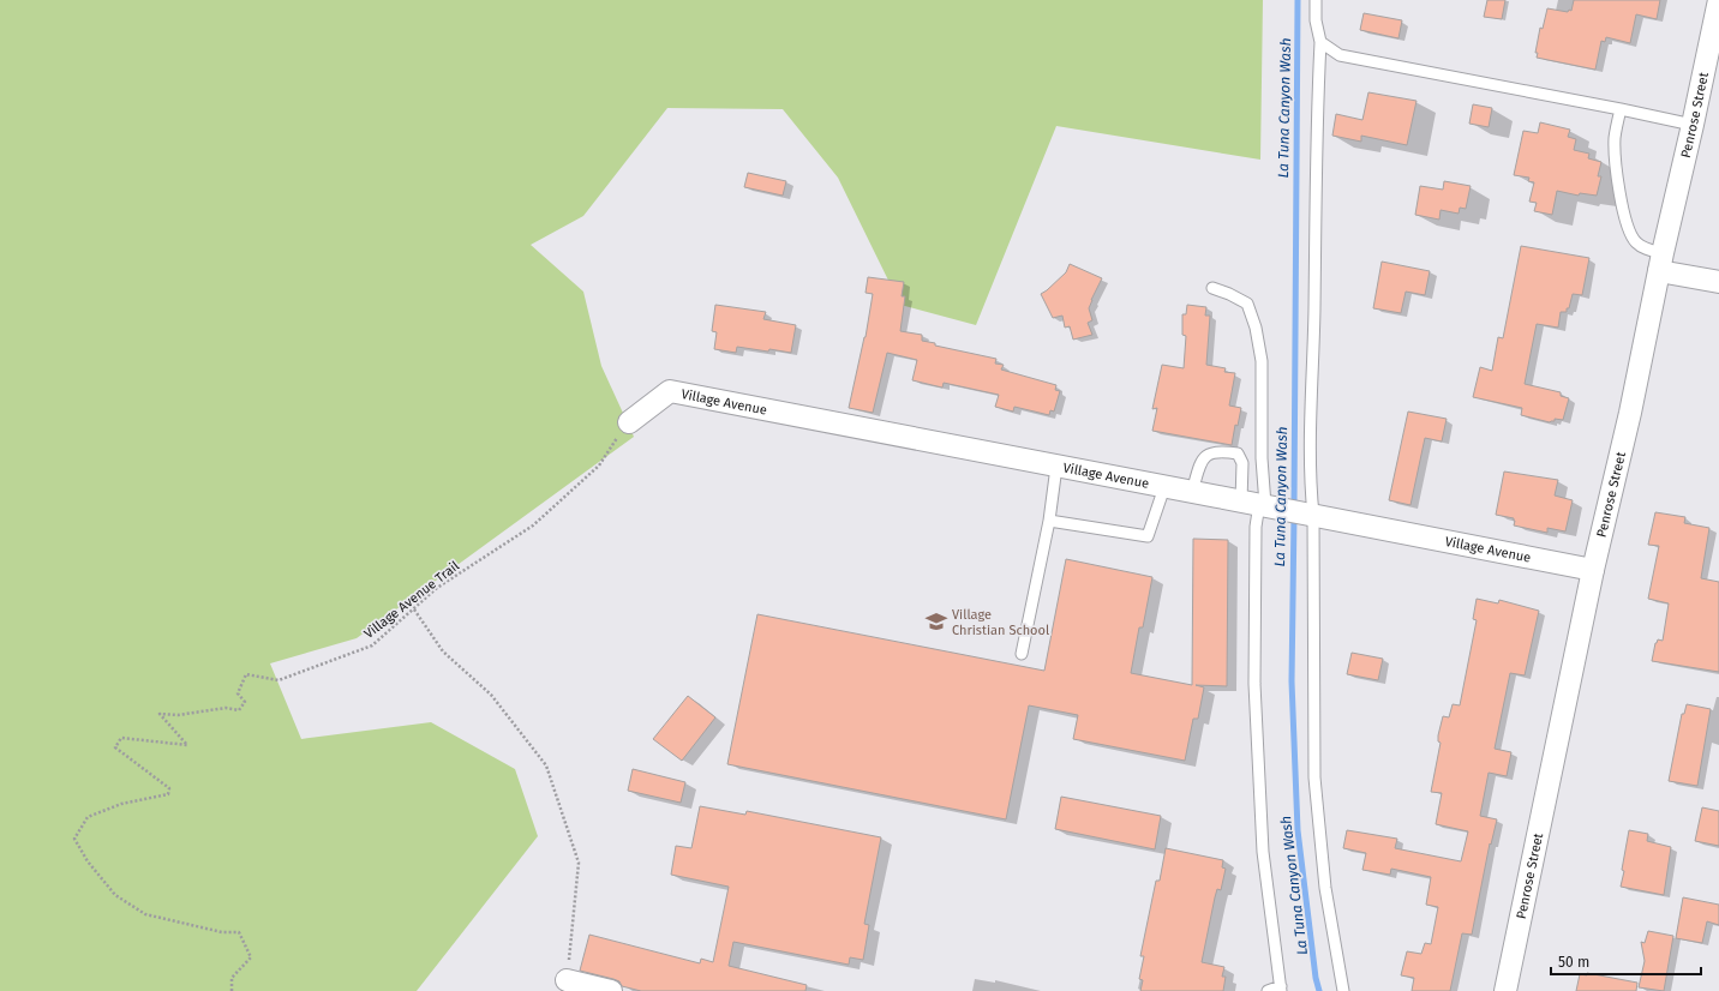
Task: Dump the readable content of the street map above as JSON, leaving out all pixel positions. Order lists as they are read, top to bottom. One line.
{"streets":{"street":["Penrose Street","Village Avenue"],"path":["Village Avenue Trail"]},"crossings":[["Penrose Street","Village Avenue"],["Village Avenue","Village Avenue Trail"]],"water":["La Tuna Canyon Wash"],"places":{"school or university":["Village Christian School"]},"scale_bar":"50 m"}
